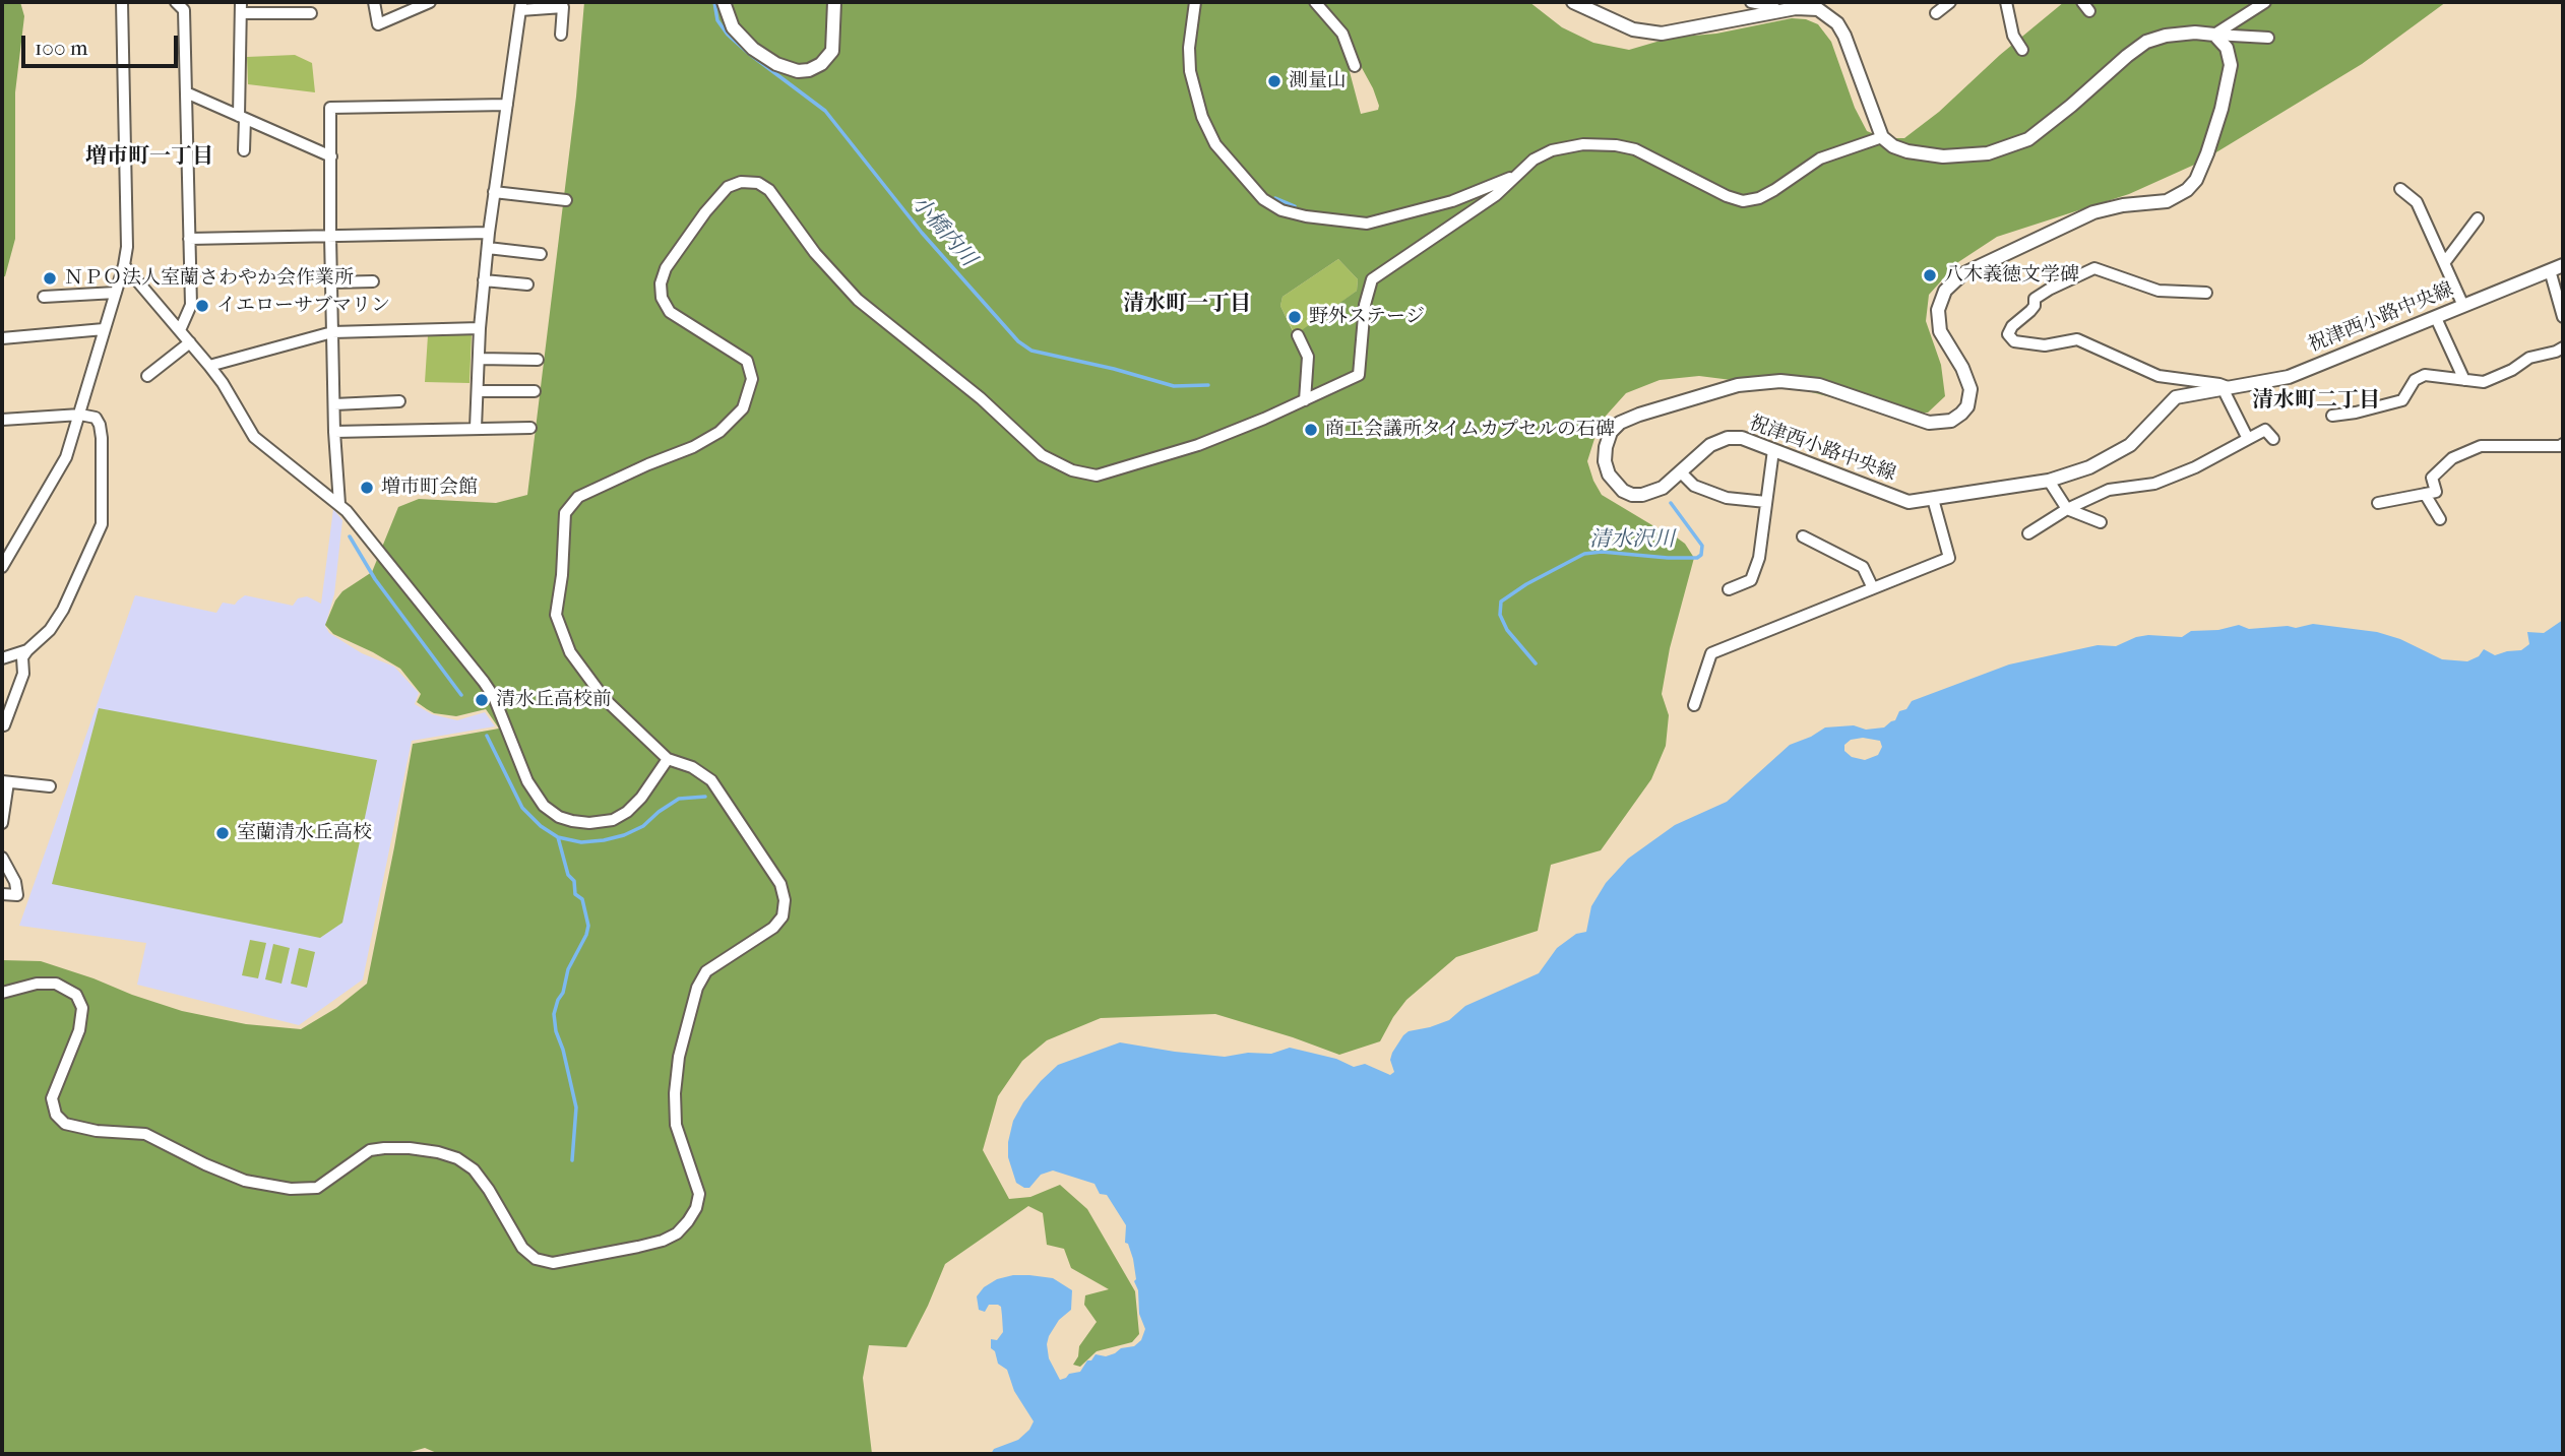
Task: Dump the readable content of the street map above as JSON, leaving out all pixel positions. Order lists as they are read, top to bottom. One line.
{"streets":{"main road":["祝津西小路中央線"]},"districts":["増市町一丁目","清水町一丁目","清水町二丁目"],"water":["小橋内川","清水沢川"],"places":["測量山","八木義徳文学碑","ＮＰＯ法人室蘭さわやか会作業所","イエローサブマリン","野外ステージ","商工会議所タイムカプセルの石碑","増市町会館","清水丘高校前","室蘭清水丘高校"],"scale_bar":"100 m"}
